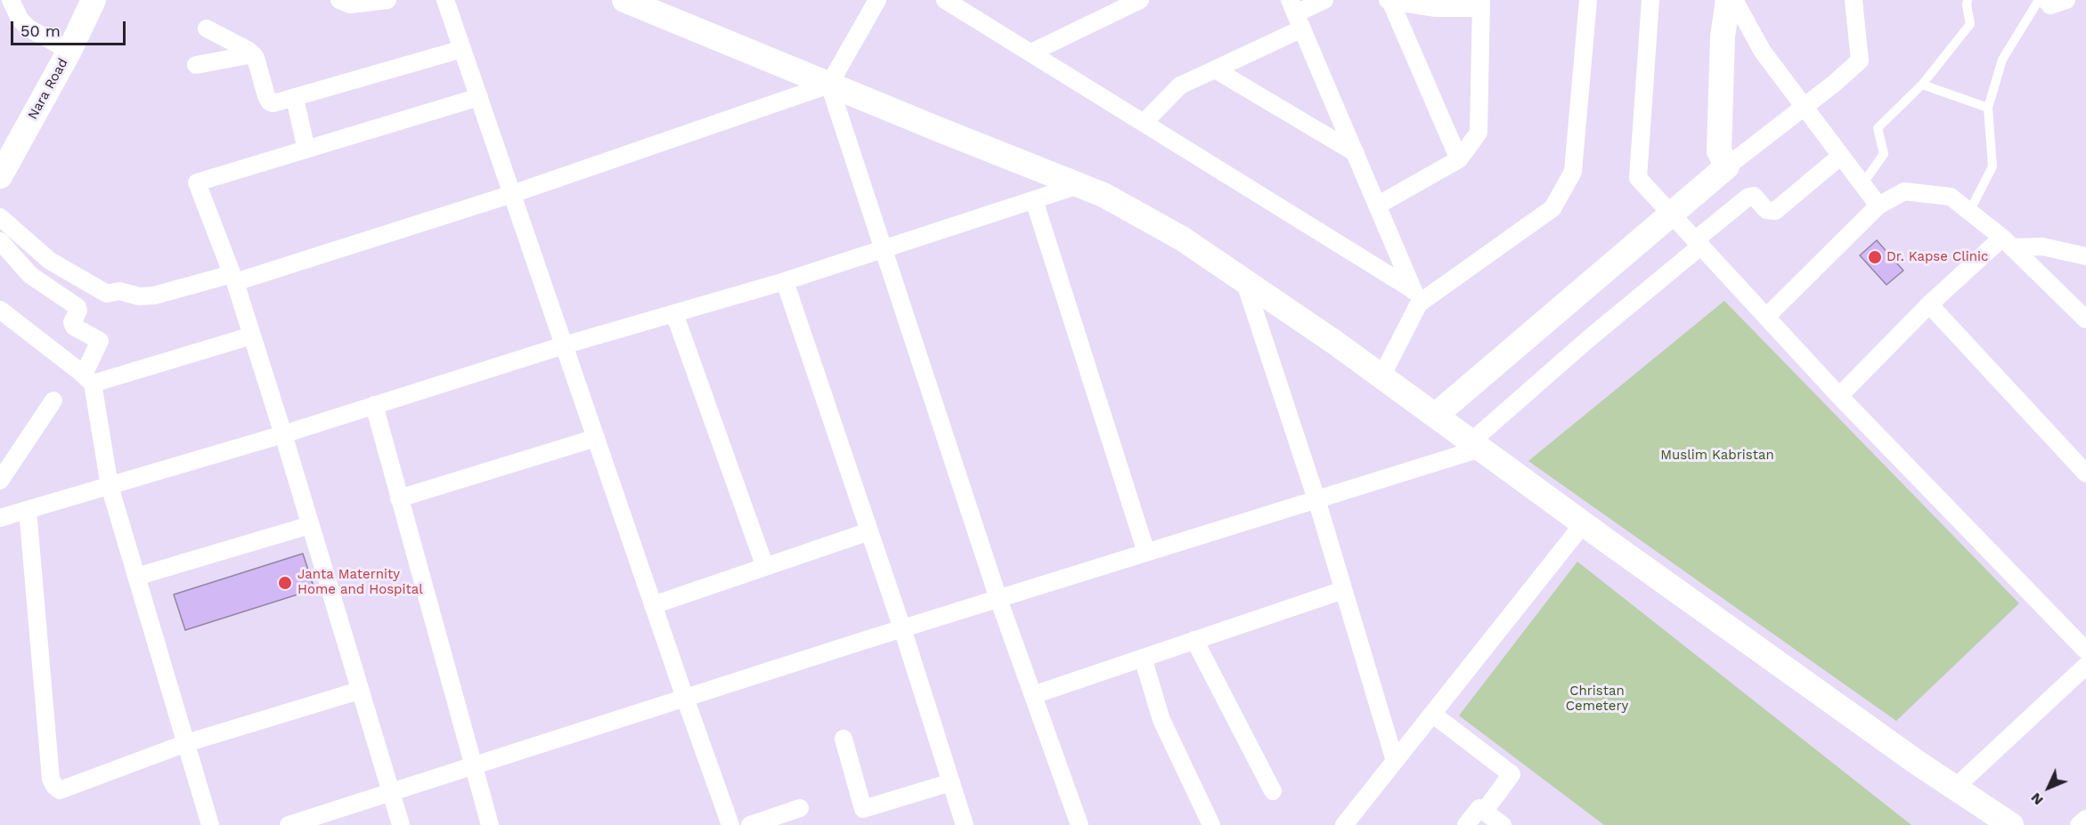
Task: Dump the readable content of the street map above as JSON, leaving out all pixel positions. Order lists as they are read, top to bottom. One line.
{"streets":{"main road":["Nara Road"]},"parks":["Muslim Kabristan","Christan Cemetery"],"places":["Dr. Kapse Clinic","Janta Maternity Home and Hospital"],"scale_bar":"50 m","north":"bottom left"}
